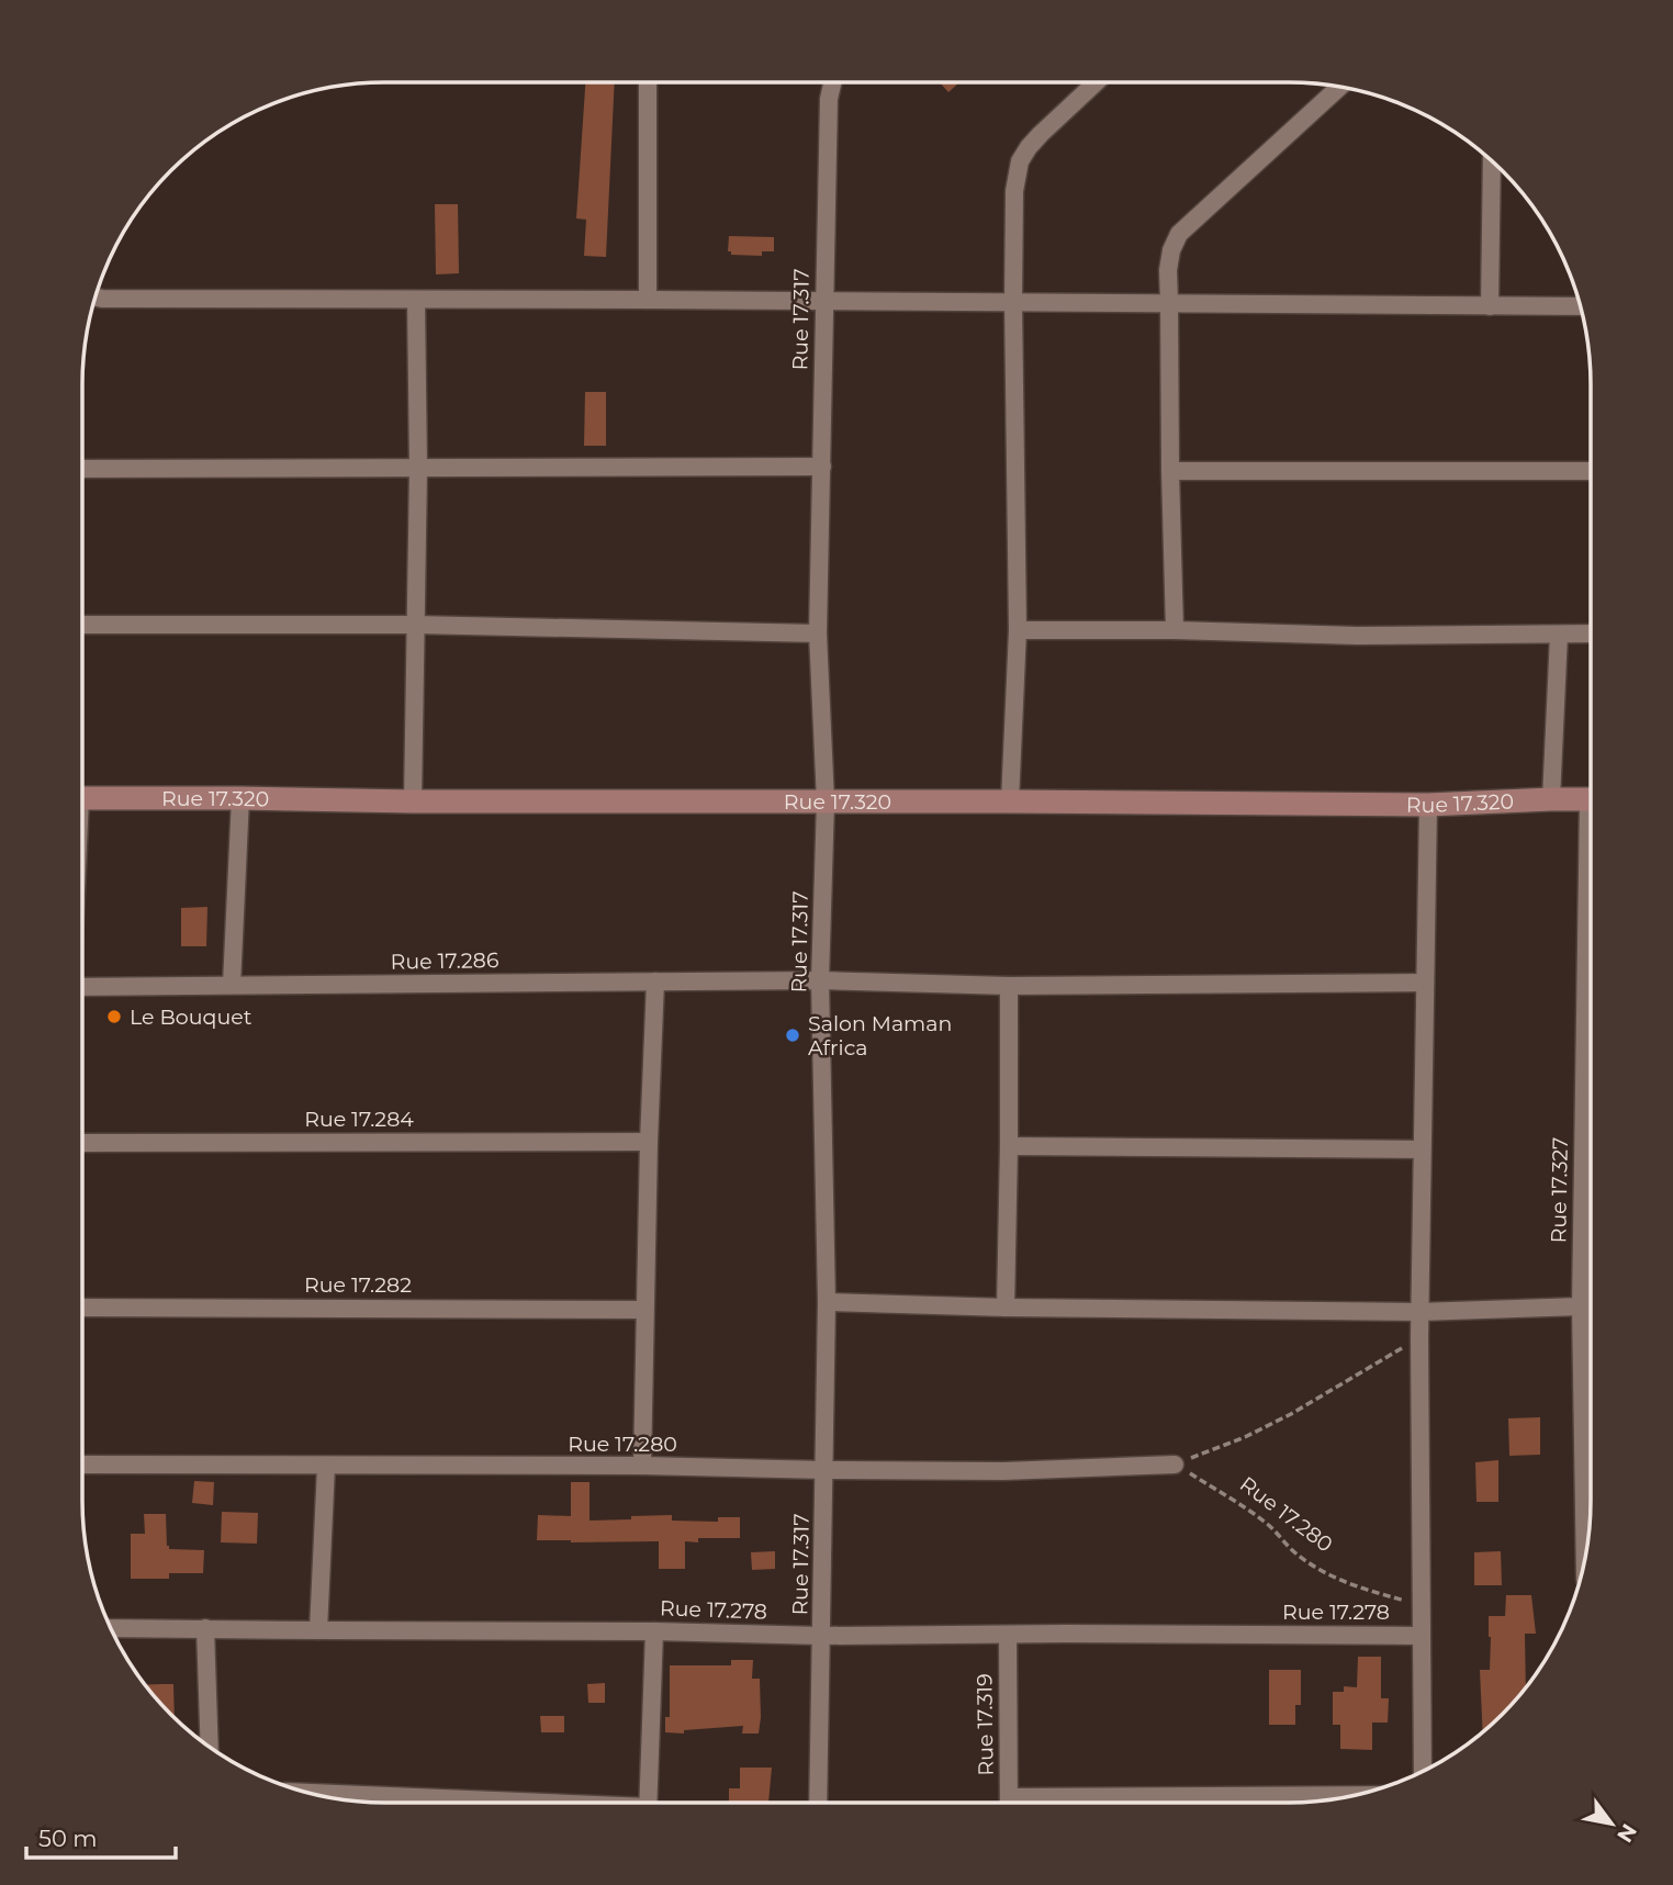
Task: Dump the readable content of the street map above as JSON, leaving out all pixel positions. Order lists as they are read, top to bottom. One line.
{"streets":{"street":["Rue 17.317","Rue 17.320","Rue 17.286","Rue 17.284","Rue 17.327","Rue 17.282","Rue 17.280","Rue 17.278","Rue 17.319"]},"crossings":[["Rue 17.317","Rue 17.320"],["Rue 17.317","Rue 17.286"],["Rue 17.317","Rue 17.280"],["Rue 17.317","Rue 17.278"],["Rue 17.278","Rue 17.319"]],"places":["Le Bouquet","Salon Maman Africa"],"scale_bar":"50 m","north":"bottom right"}
